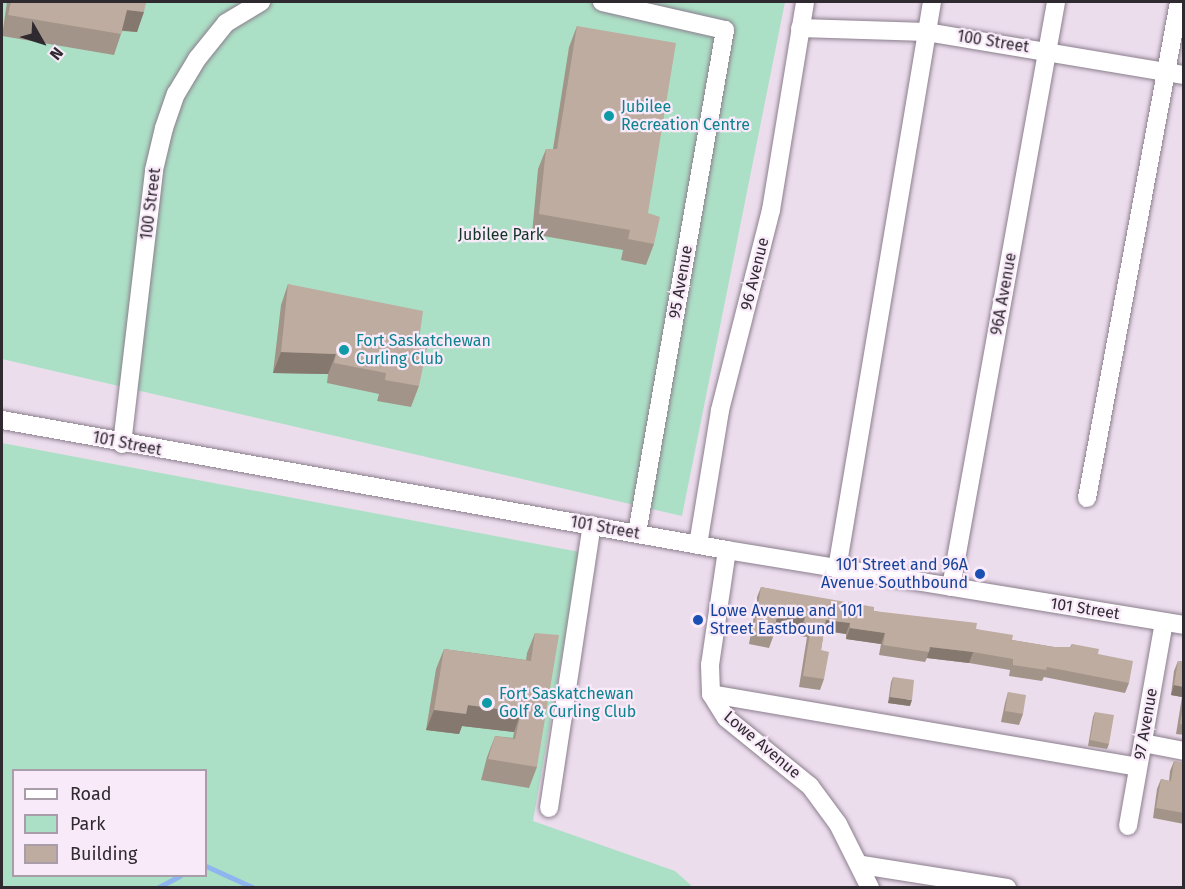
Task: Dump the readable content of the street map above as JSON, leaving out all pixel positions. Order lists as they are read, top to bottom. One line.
{"streets":{"street":["100 Street","96 Avenue","95 Avenue","96A Avenue","101 Street","97 Avenue","Lowe Avenue"]},"crossings":[["100 Street","96 Avenue"],["100 Street","96A Avenue"],["100 Street","101 Street"],["96 Avenue","101 Street"],["95 Avenue","101 Street"],["96A Avenue","101 Street"],["101 Street","97 Avenue"]],"parks":["Jubilee Park"],"places":["Jubilee Recreation Centre","Fort Saskatchewan Curling Club","101 Street and 96A Avenue Southbound","Lowe Avenue and 101 Street Eastbound","Fort Saskatchewan Golf & Curling Club"],"legend":["Road","Park","Building"],"north":"bottom right"}
